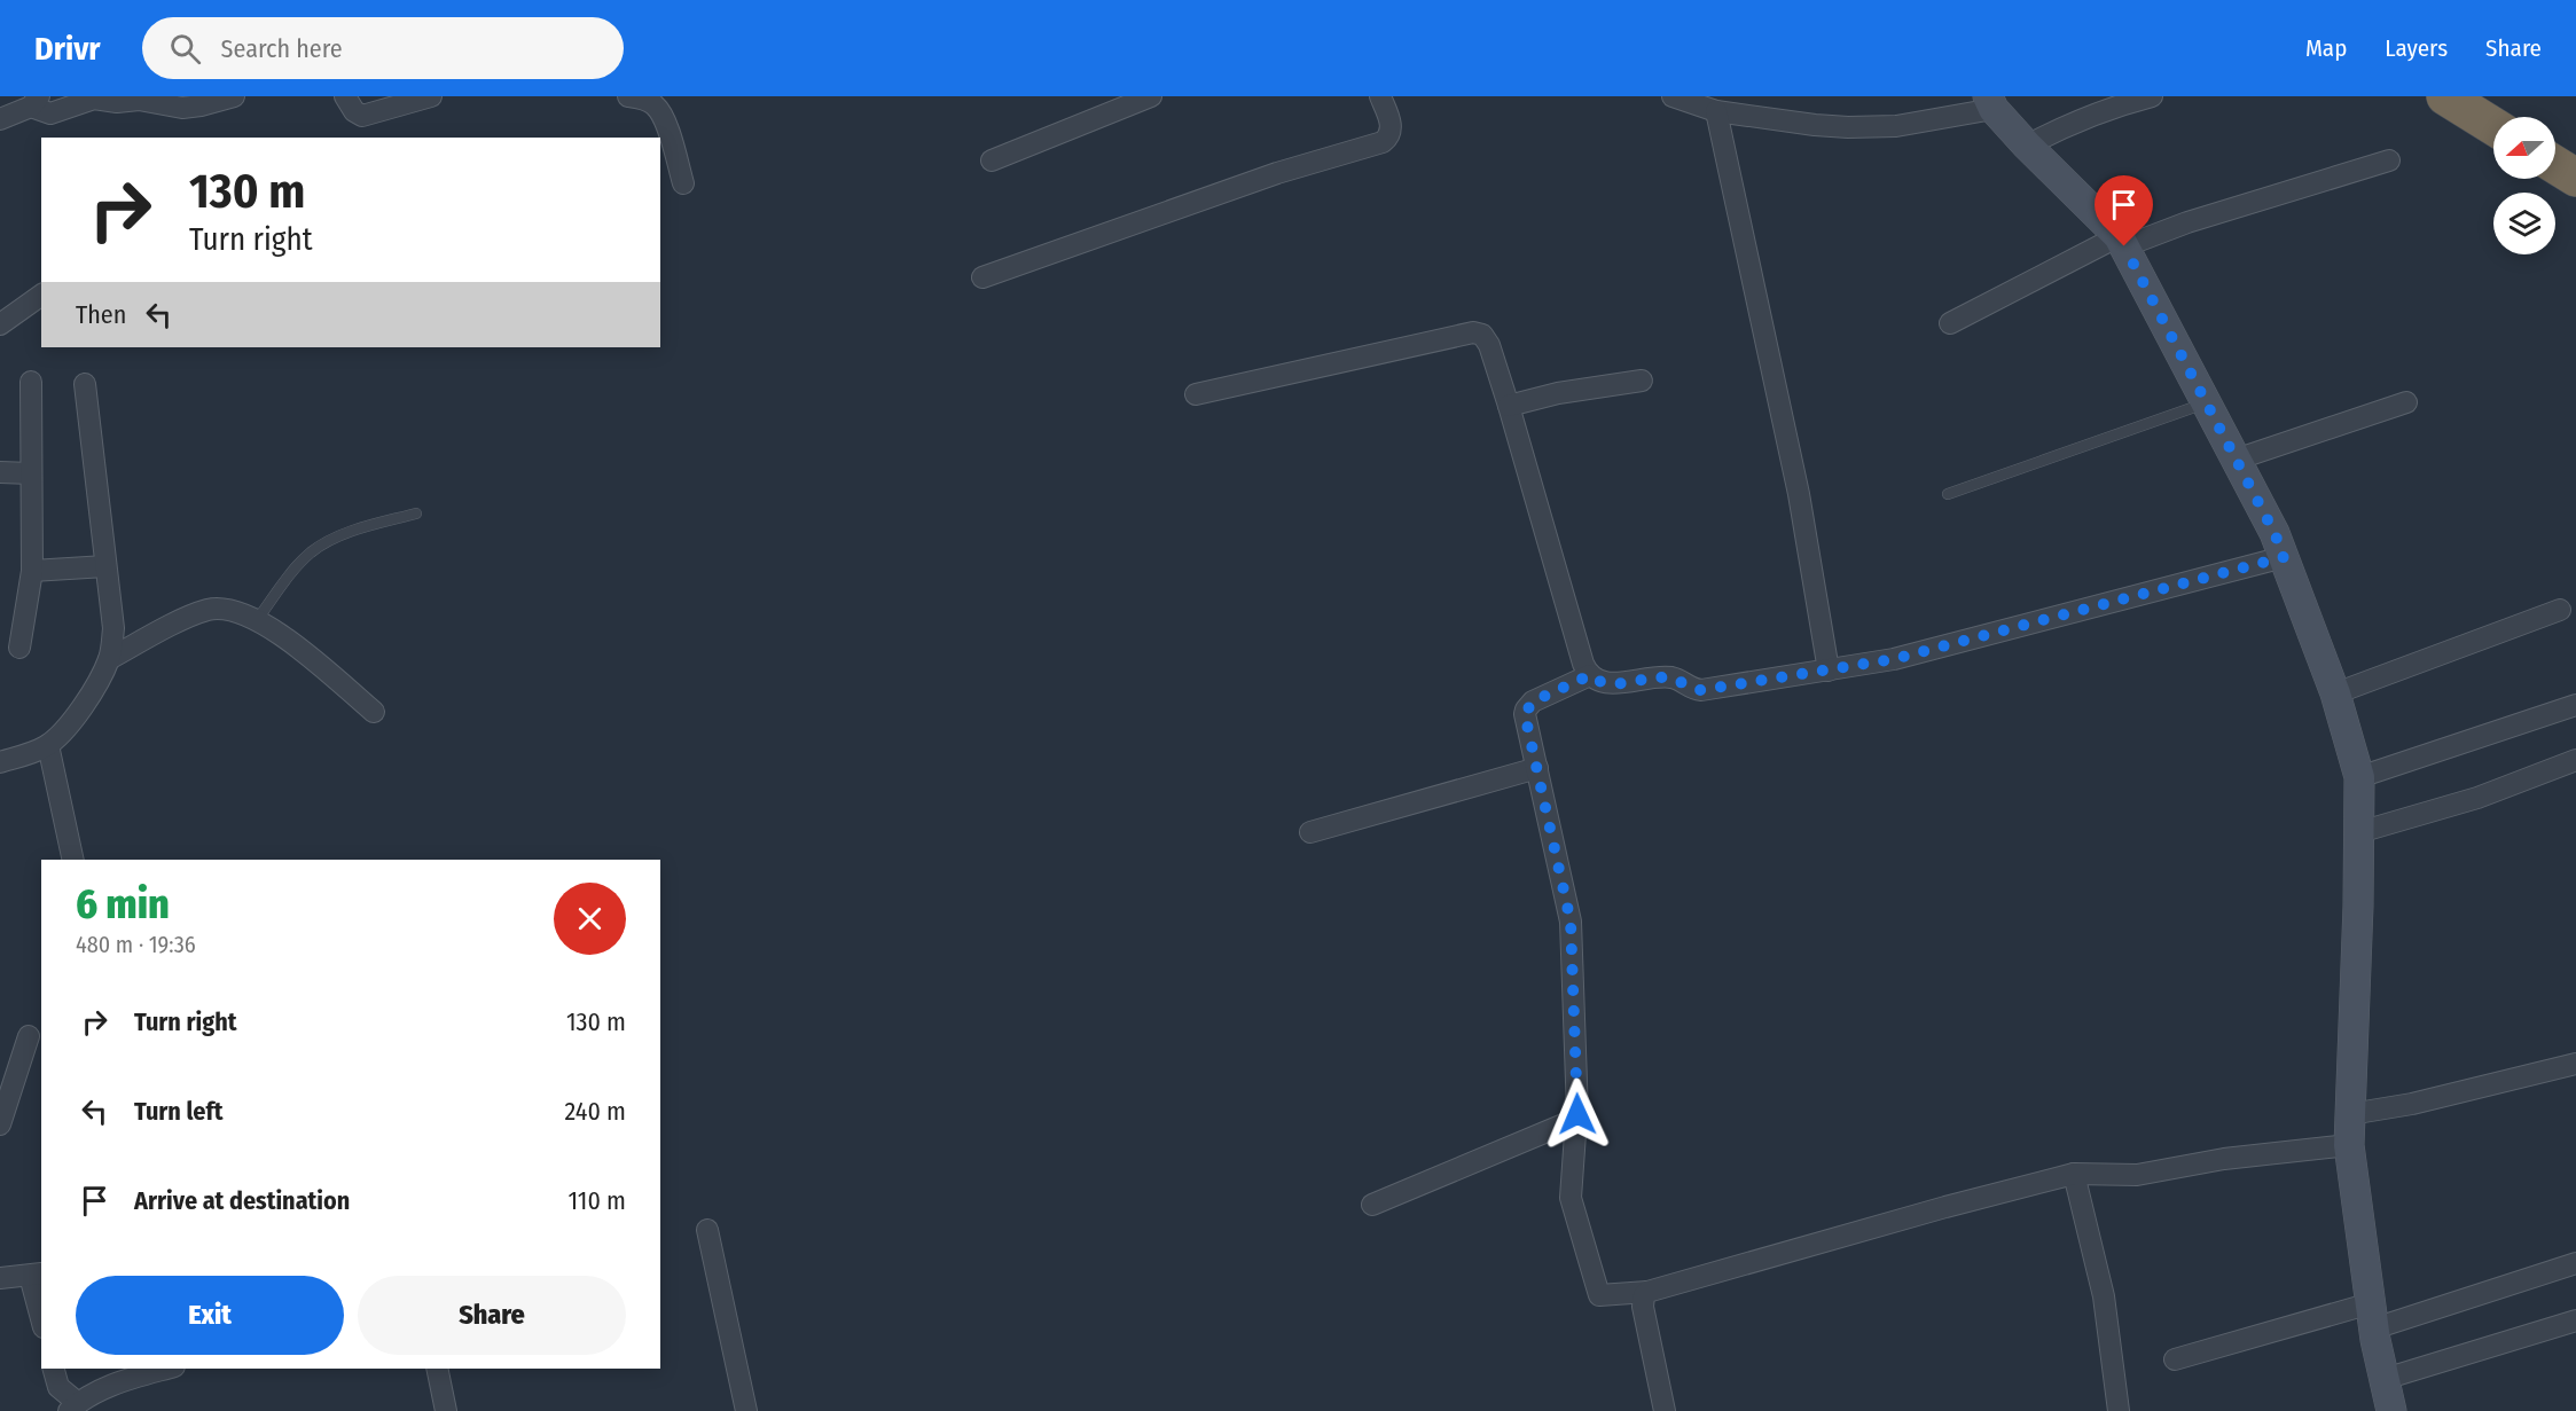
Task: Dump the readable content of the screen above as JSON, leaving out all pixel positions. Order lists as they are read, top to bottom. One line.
{"north":"left","page":{"header":"Drivr","search":"Search here","nav":["Map","Layers","Share"],"turn":["130 m","Turn right"],"then":"Then","heading":["6 min","480 m · 19:36"],"list":[{"name":"Turn right","value":"130 m"},{"name":"Turn left","value":"240 m"},{"name":"Arrive at destination","value":"110 m"}],"buttons":["Exit","Share"]}}
